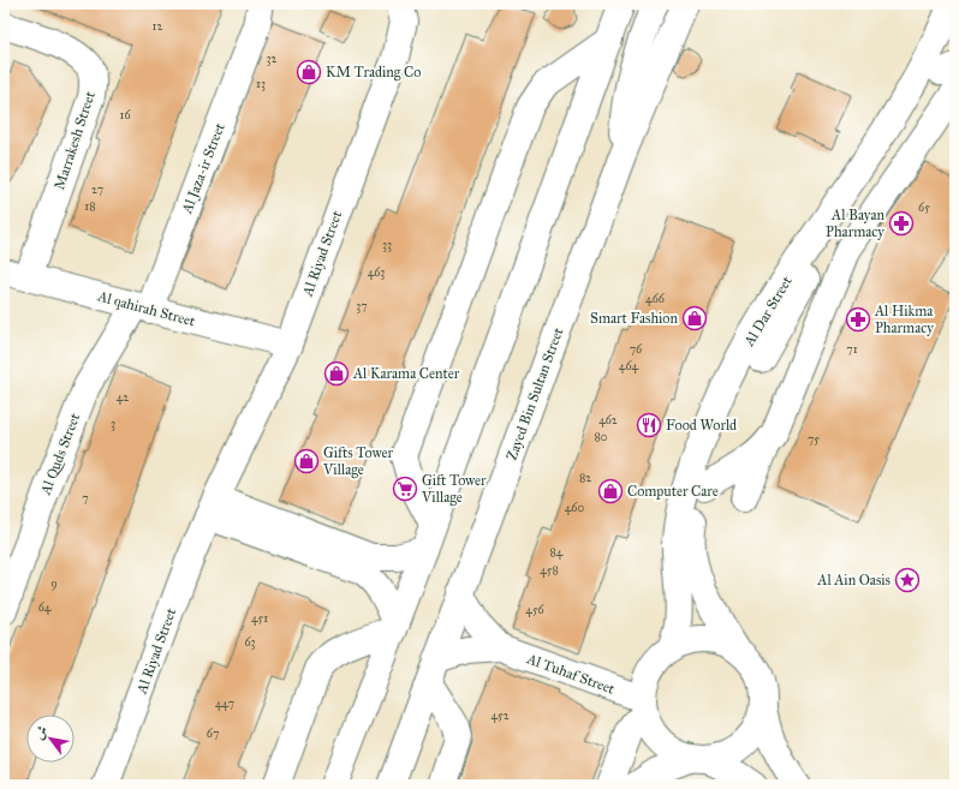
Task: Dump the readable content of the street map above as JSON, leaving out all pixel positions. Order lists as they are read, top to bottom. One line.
{"streets":{"main road":["Marrakesh Street","Al Jaza-ir Street","Al Riyad Street","Al qahirah Street","Al Dar Street","Zayed Bin Sultan Street","Al Quds Street","Al Tuhaf Street"]},"crossings":[["Marrakesh Street","Al qahirah Street"],["Al Jaza-ir Street","Al qahirah Street"],["Al Jaza-ir Street","Al Quds Street"],["Al Riyad Street","Al qahirah Street"],["Al qahirah Street","Al Quds Street"],["Al Dar Street","Al Tuhaf Street"],["Zayed Bin Sultan Street","Al Tuhaf Street"]],"places":{"shop":["KM Trading Co","Smart Fashion","Al Karama Center","Gifts Tower Village","Computer Care"],"pharmacy":["Al Bayan Pharmacy","Al Hikma Pharmacy"],"restaurant":["Food World"],"supermarket":["Gift Tower Village"],"place":["Al Ain Oasis"]},"house_numbers":["12","32","13","16","27","18","65","33","463","466","37","76","71","464","42","462","3","80","75","82","7","460","84","458","9","64","456","451","63","447","452","67"],"north":"top left"}
